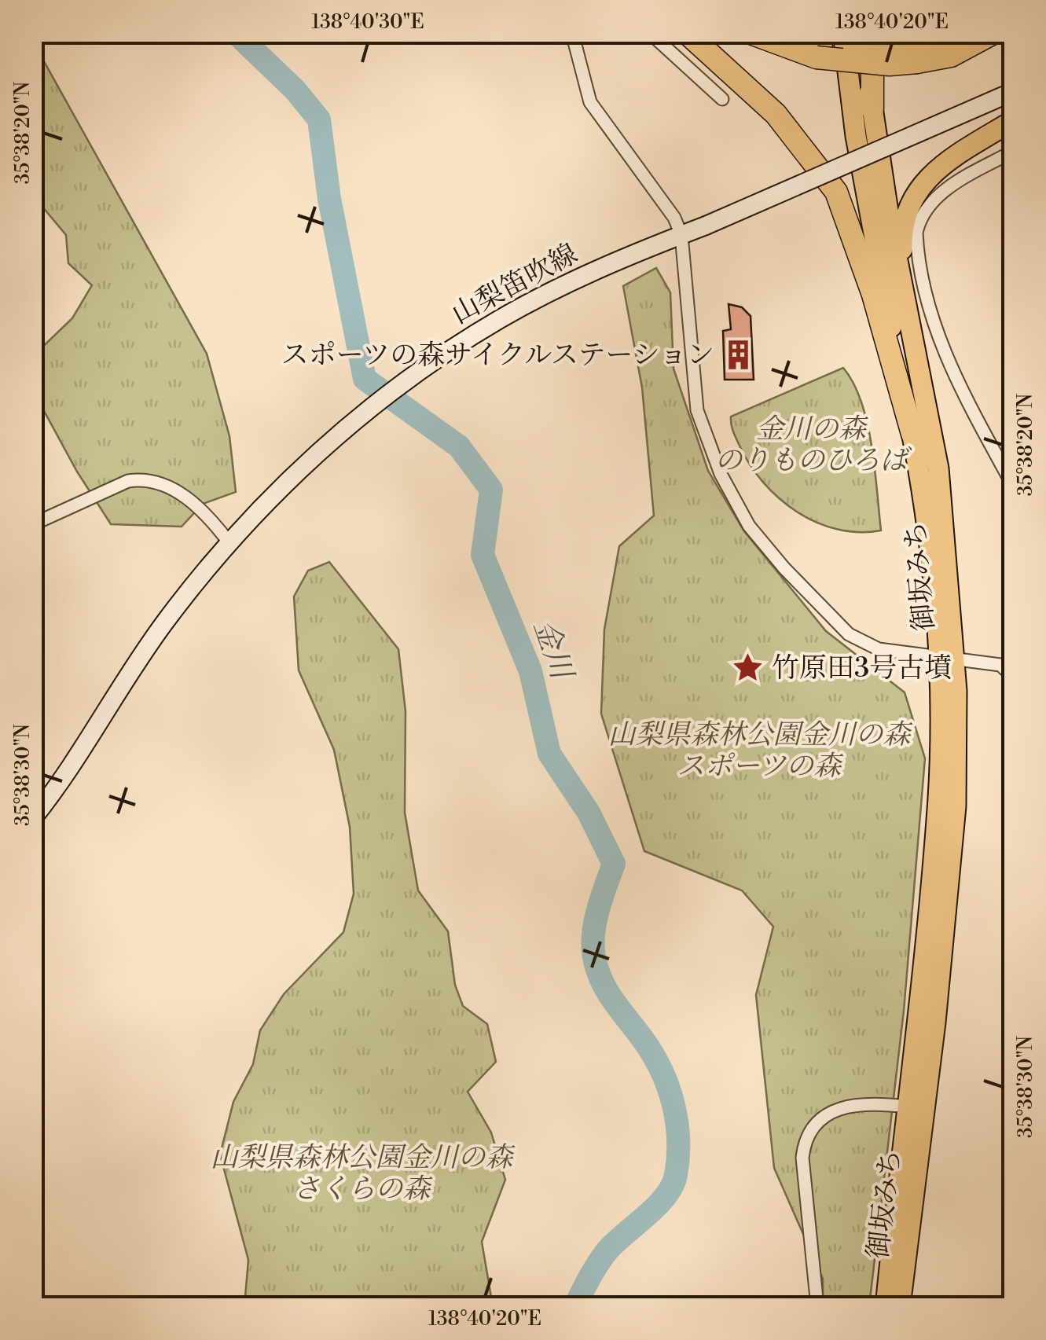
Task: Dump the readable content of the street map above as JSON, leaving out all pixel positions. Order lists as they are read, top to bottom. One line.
{"streets":{"highway":["御坂みち"],"main road":["山梨笛吹線"]},"water":["金川"],"parks":["金川の森 のりものひろば","山梨県森林公園金川の森 スポーツの森","山梨県森林公園金川の森 さくらの森"],"places":{"building":["スポーツの森サイクルステーション"],"place":["竹原田3号古墳"]},"coordinates":["138°40'30\"E","138°40'20\"E","35°38'20\"N","35°38'30\"N"]}
